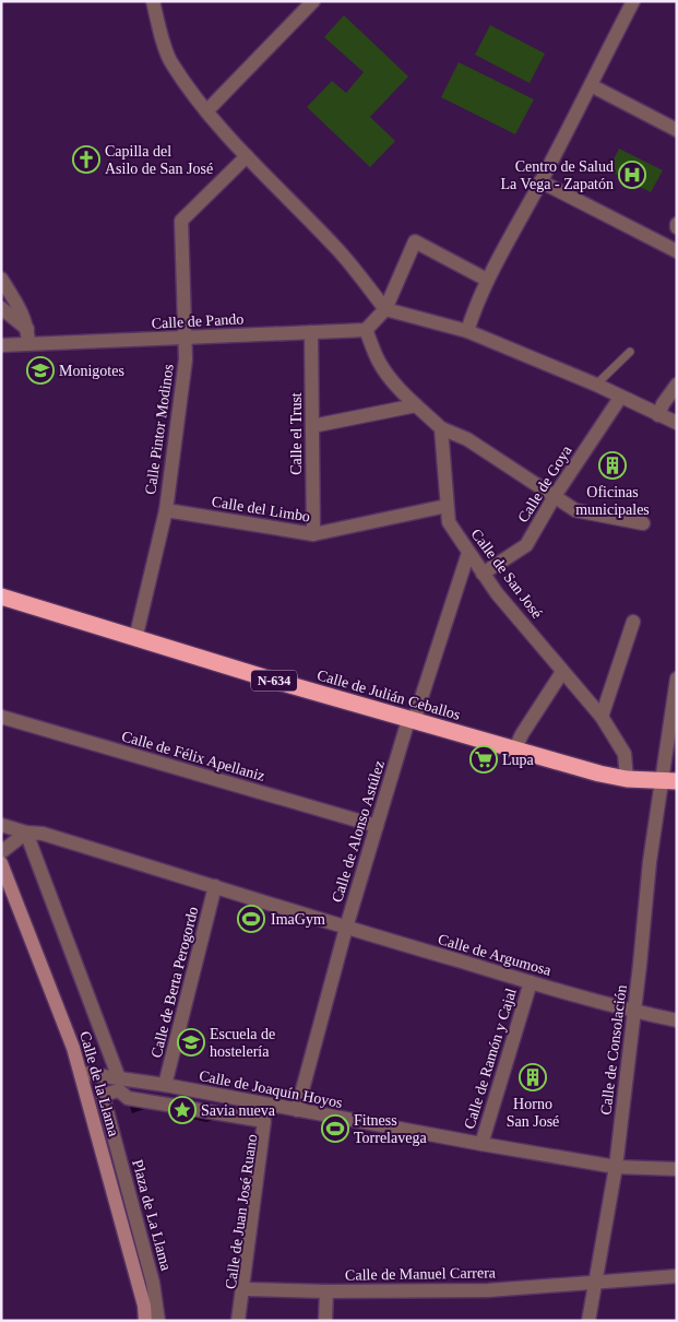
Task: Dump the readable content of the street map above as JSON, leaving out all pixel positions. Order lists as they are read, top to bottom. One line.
{"streets":{"highway":["N-634","Calle de Julián Ceballos"],"main road":["Calle de la Llama"],"street":["Calle de Pando","Calle Pintor Modinos","Calle el Trust","Calle de Goya","Calle del Limbo","Calle de San José","Calle de Félix Apellaniz","Calle de Alonso Astúlez","Calle de Argumosa","Calle de Berta Perogordo","Calle de Consolación","Calle de Ramón y Cajal","Calle de Joaquín Hoyos","Calle de Juan José Ruano","Plaza de La Llama","Calle de Manuel Carrera"]},"crossings":[["Calle de Pando","Calle Pintor Modinos"],["Calle de Pando","Calle el Trust"],["Calle Pintor Modinos","Calle del Limbo"],["Calle Pintor Modinos","Calle de Julián Ceballos"],["Calle el Trust","Calle del Limbo"],["Calle de Goya","Calle de San José"],["Calle del Limbo","Calle de San José"],["Calle de San José","Calle de Alonso Astúlez"],["Calle de Julián Ceballos","Calle de Alonso Astúlez"],["Calle de Julián Ceballos","Calle de Consolación"],["Calle de Félix Apellaniz","Calle de Alonso Astúlez"],["Calle de Alonso Astúlez","Calle de Argumosa"],["Calle de Alonso Astúlez","Calle de Joaquín Hoyos"],["Calle de Argumosa","Calle de Consolación"],["Calle de Argumosa","Calle de Ramón y Cajal"],["Calle de Berta Perogordo","Calle de Joaquín Hoyos"],["Calle de Consolación","Calle de Joaquín Hoyos"],["Calle de Consolación","Calle de Manuel Carrera"],["Calle de Ramón y Cajal","Calle de Joaquín Hoyos"],["Calle de la Llama","Calle de Joaquín Hoyos"],["Calle de Joaquín Hoyos","Calle de Juan José Ruano"],["Calle de Juan José Ruano","Calle de Manuel Carrera"]],"places":{"church":["Capilla del Asilo de San José"],"hospital":["Centro de Salud La Vega - Zapatón"],"school or university":["Monigotes","Escuela de hostelería"],"building":["Oficinas municipales","Horno San José"],"supermarket":["Lupa"],"sports":["ImaGym","Fitness Torrelavega"],"place":["Savia nueva"]}}
